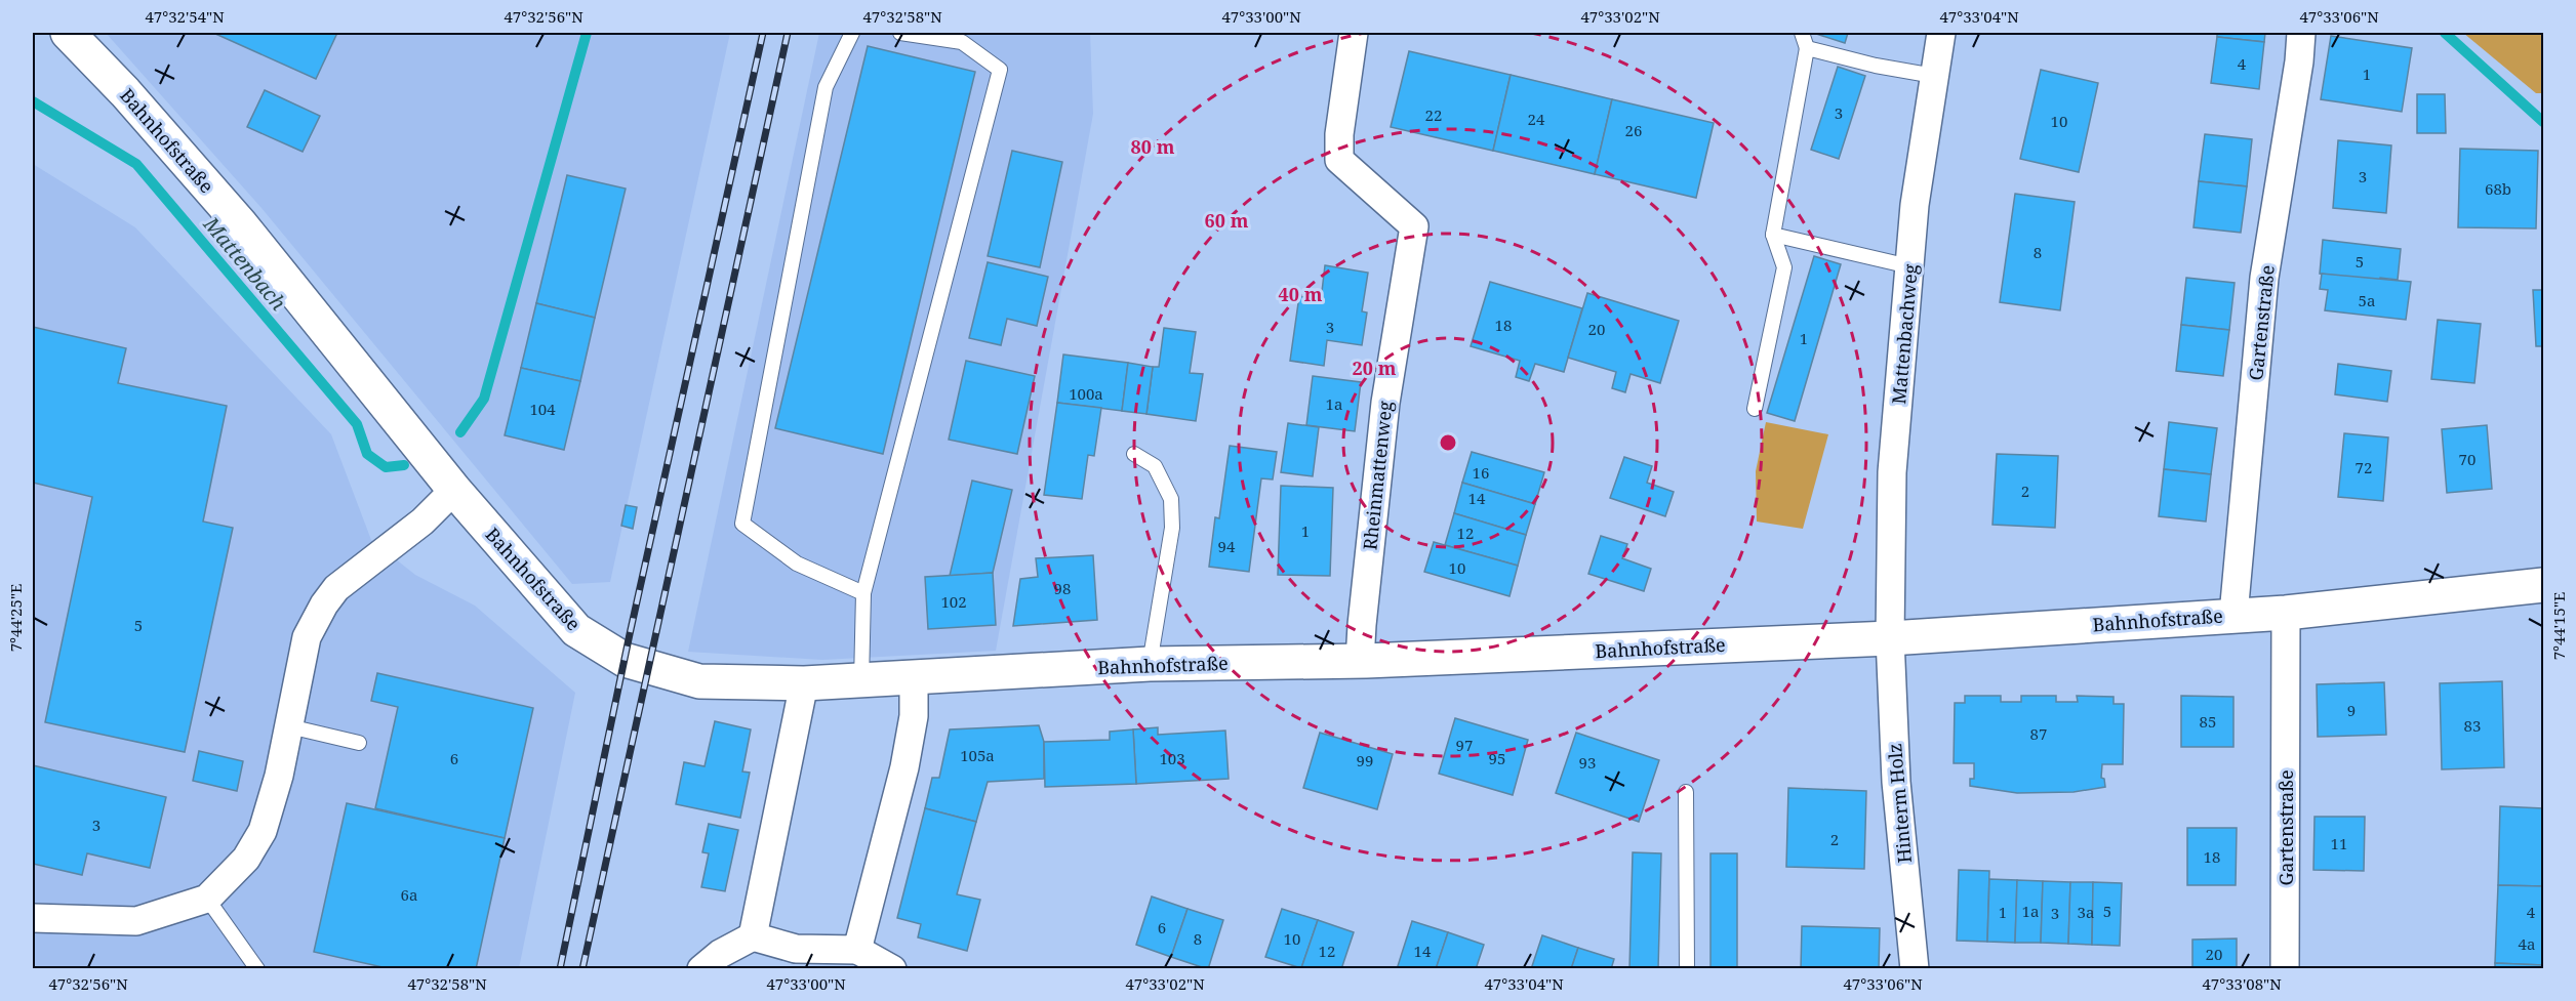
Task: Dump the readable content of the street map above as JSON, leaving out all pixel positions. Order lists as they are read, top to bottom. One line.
{"streets":{"street":["Bahnhofstraße","Gartenstraße","Mattenbachweg","Rheinmattenweg","Hinterm Holz"]},"crossings":[["Bahnhofstraße","Gartenstraße"],["Bahnhofstraße","Mattenbachweg"],["Bahnhofstraße","Rheinmattenweg"],["Bahnhofstraße","Hinterm Holz"],["Mattenbachweg","Hinterm Holz"]],"water":["Mattenbach"],"house_numbers":["4","1","3","22","24","10","26","3","68b","8","5","5a","18","3","20","1","100a","1a","104","70","72","16","2","14","1","12","94","10","98","102","5","9","85","83","87","97","105a","6","103","95","99","93","3","2","11","18","6a","1a","5","1","3a","4","3","6","8","10","4a","12","14","20"],"coordinates":["47°32'54\"N","47°32'56\"N","47°32'58\"N","47°33'00\"N","47°33'02\"N","47°33'04\"N","47°33'06\"N","7°44'25\"E","7°44'15\"E","47°33'08\"N"],"rings":["80 m","60 m","40 m","20 m"]}
